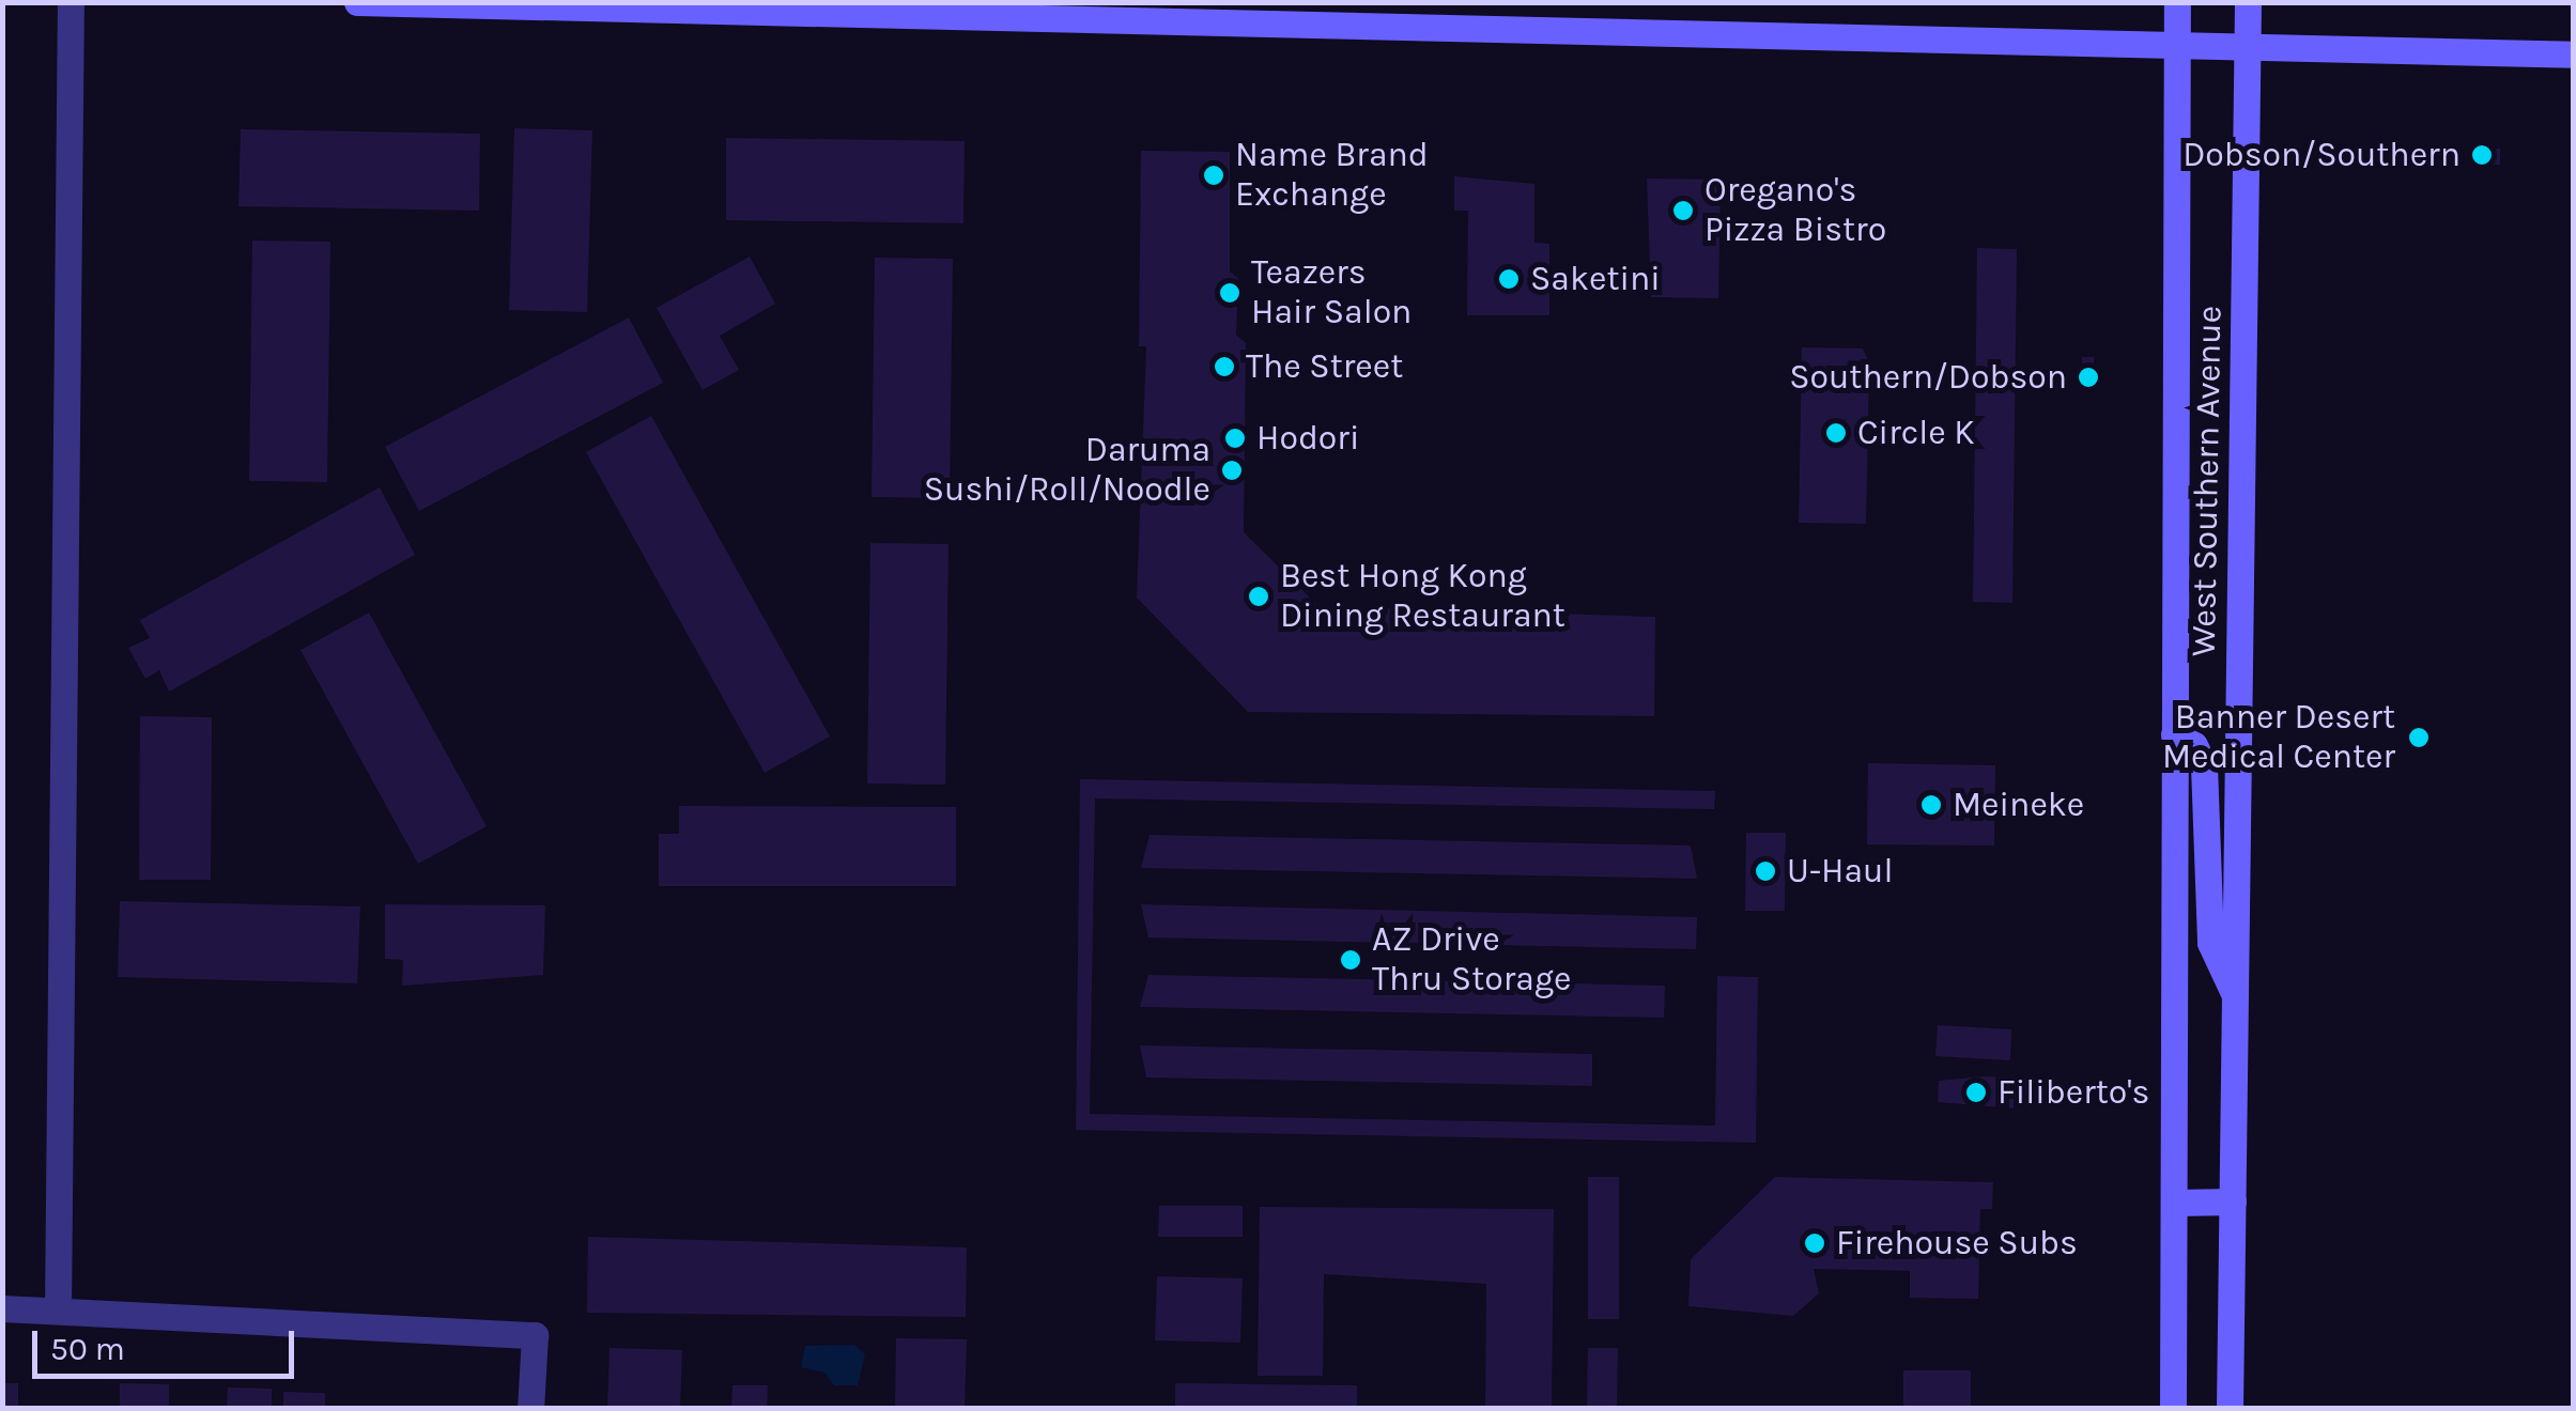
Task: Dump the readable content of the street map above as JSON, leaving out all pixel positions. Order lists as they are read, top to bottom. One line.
{"streets":{"main road":["West Southern Avenue"]},"places":["Dobson/Southern","Name Brand Exchange","Oregano's Pizza Bistro","Saketini","Teazers Hair Salon","The Street","Southern/Dobson","Circle K","Hodori","Daruma Sushi/Roll/Noodle","Best Hong Kong Dining Restaurant","Banner Desert Medical Center","Meineke","U-Haul","AZ Drive Thru Storage","Filiberto's","Firehouse Subs"],"scale_bar":"50 m"}
